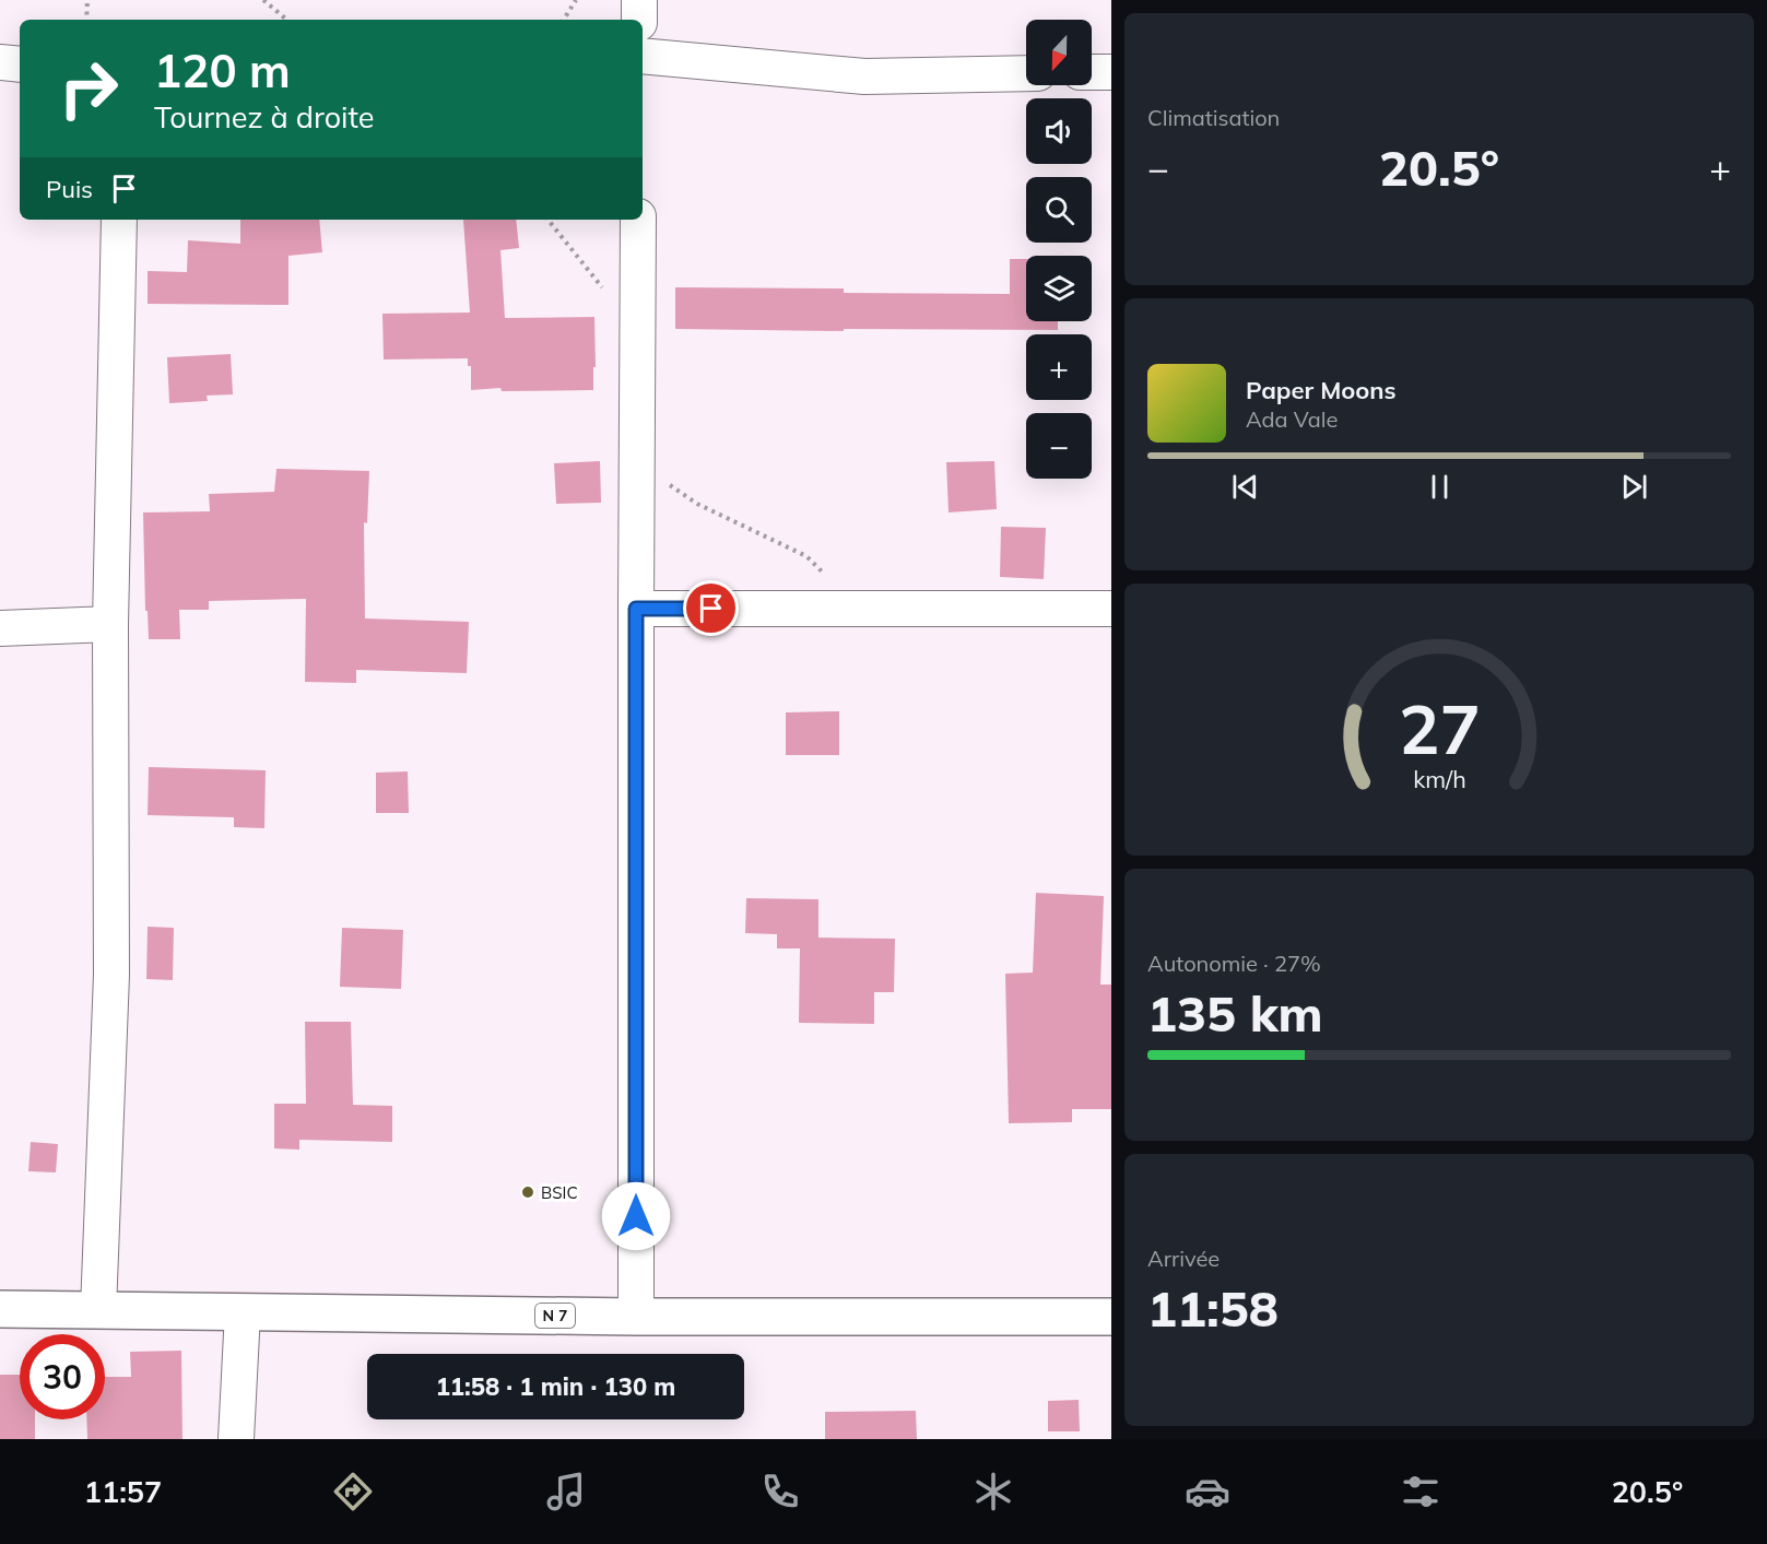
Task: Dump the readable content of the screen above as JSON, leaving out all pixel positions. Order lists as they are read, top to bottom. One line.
{"streets":{"highway":["N 7"]},"places":["BSIC"],"north":"bottom","page":{"tile":["Climatisation",["Autonomie · 27%","135 km"],["Arrivée","11:58"]],"map_buttons":["+","−"],"turn":["120 m","Tournez à droite"],"heat":["−","20.5°","+"],"then":"Puis","song":["Paper Moons","Ada Vale"],"limit":"30","trip":"11:58 · 1 min · 130 m","tabs":["11:57","20.5°"],"gauge":["27","km/h"]}}
